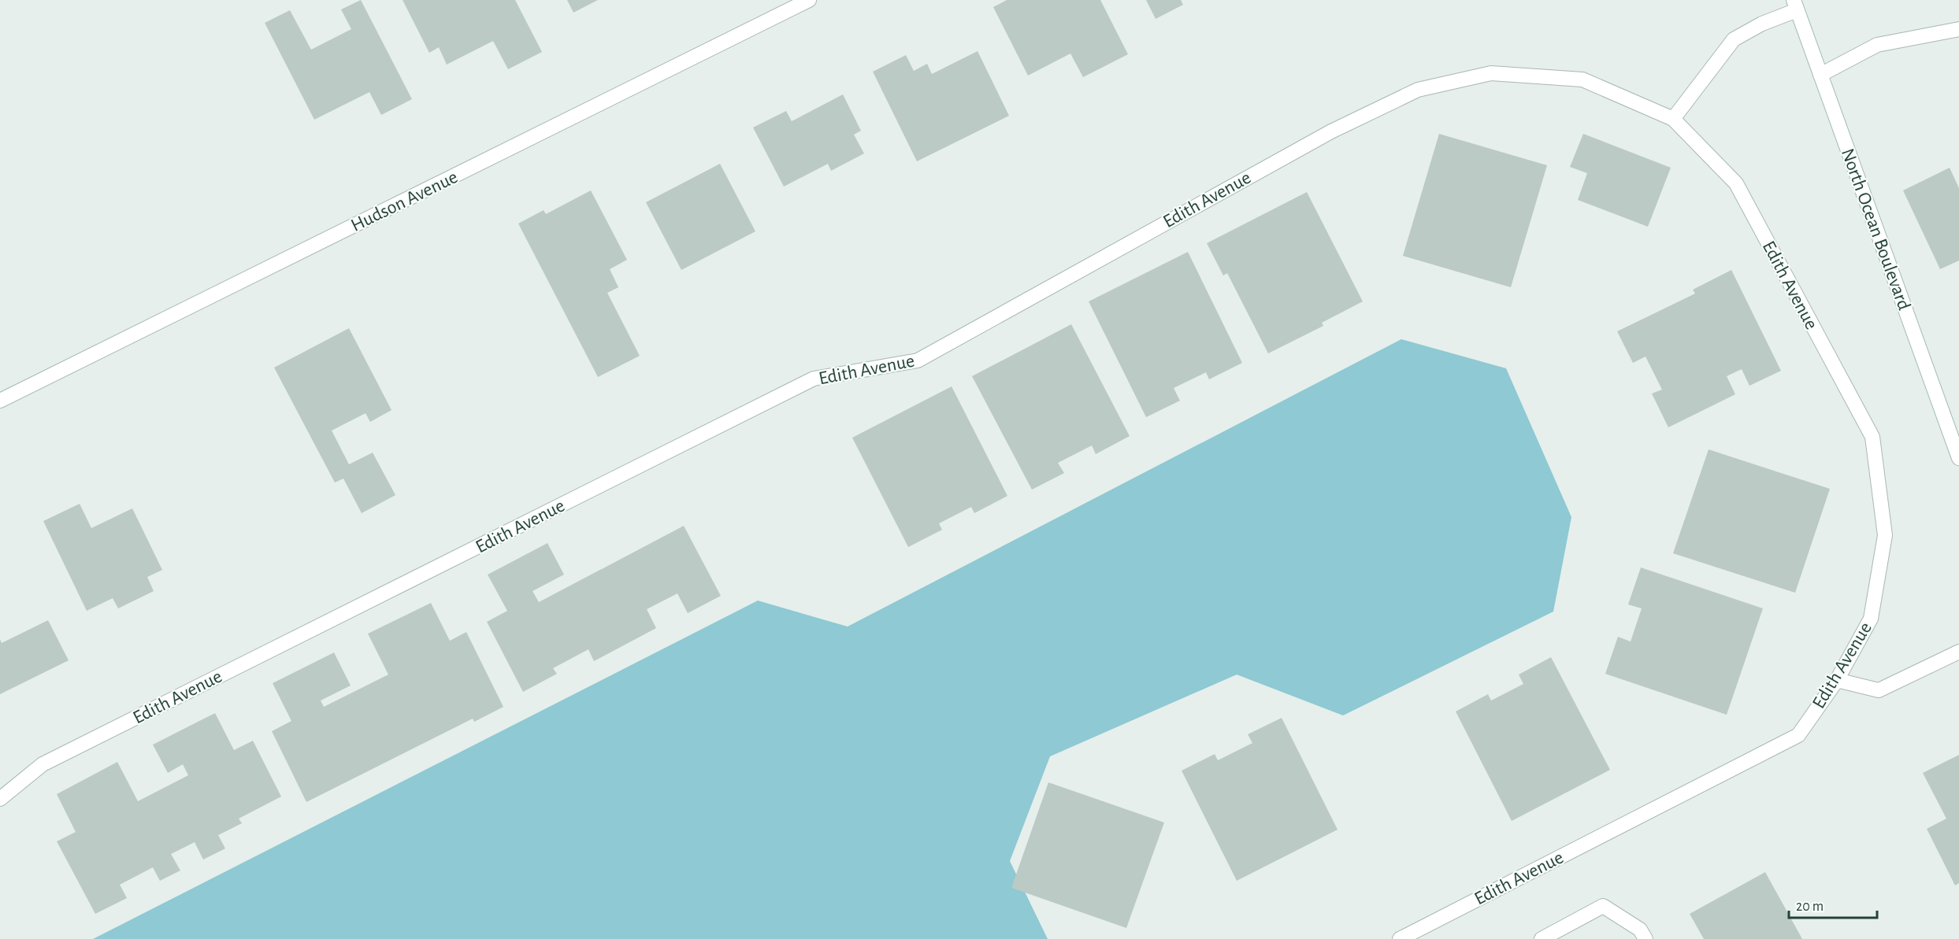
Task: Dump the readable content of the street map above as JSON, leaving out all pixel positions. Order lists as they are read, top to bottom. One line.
{"streets":{"street":["Edith Avenue","Hudson Avenue","North Ocean Boulevard"]},"scale_bar":"20 m"}
